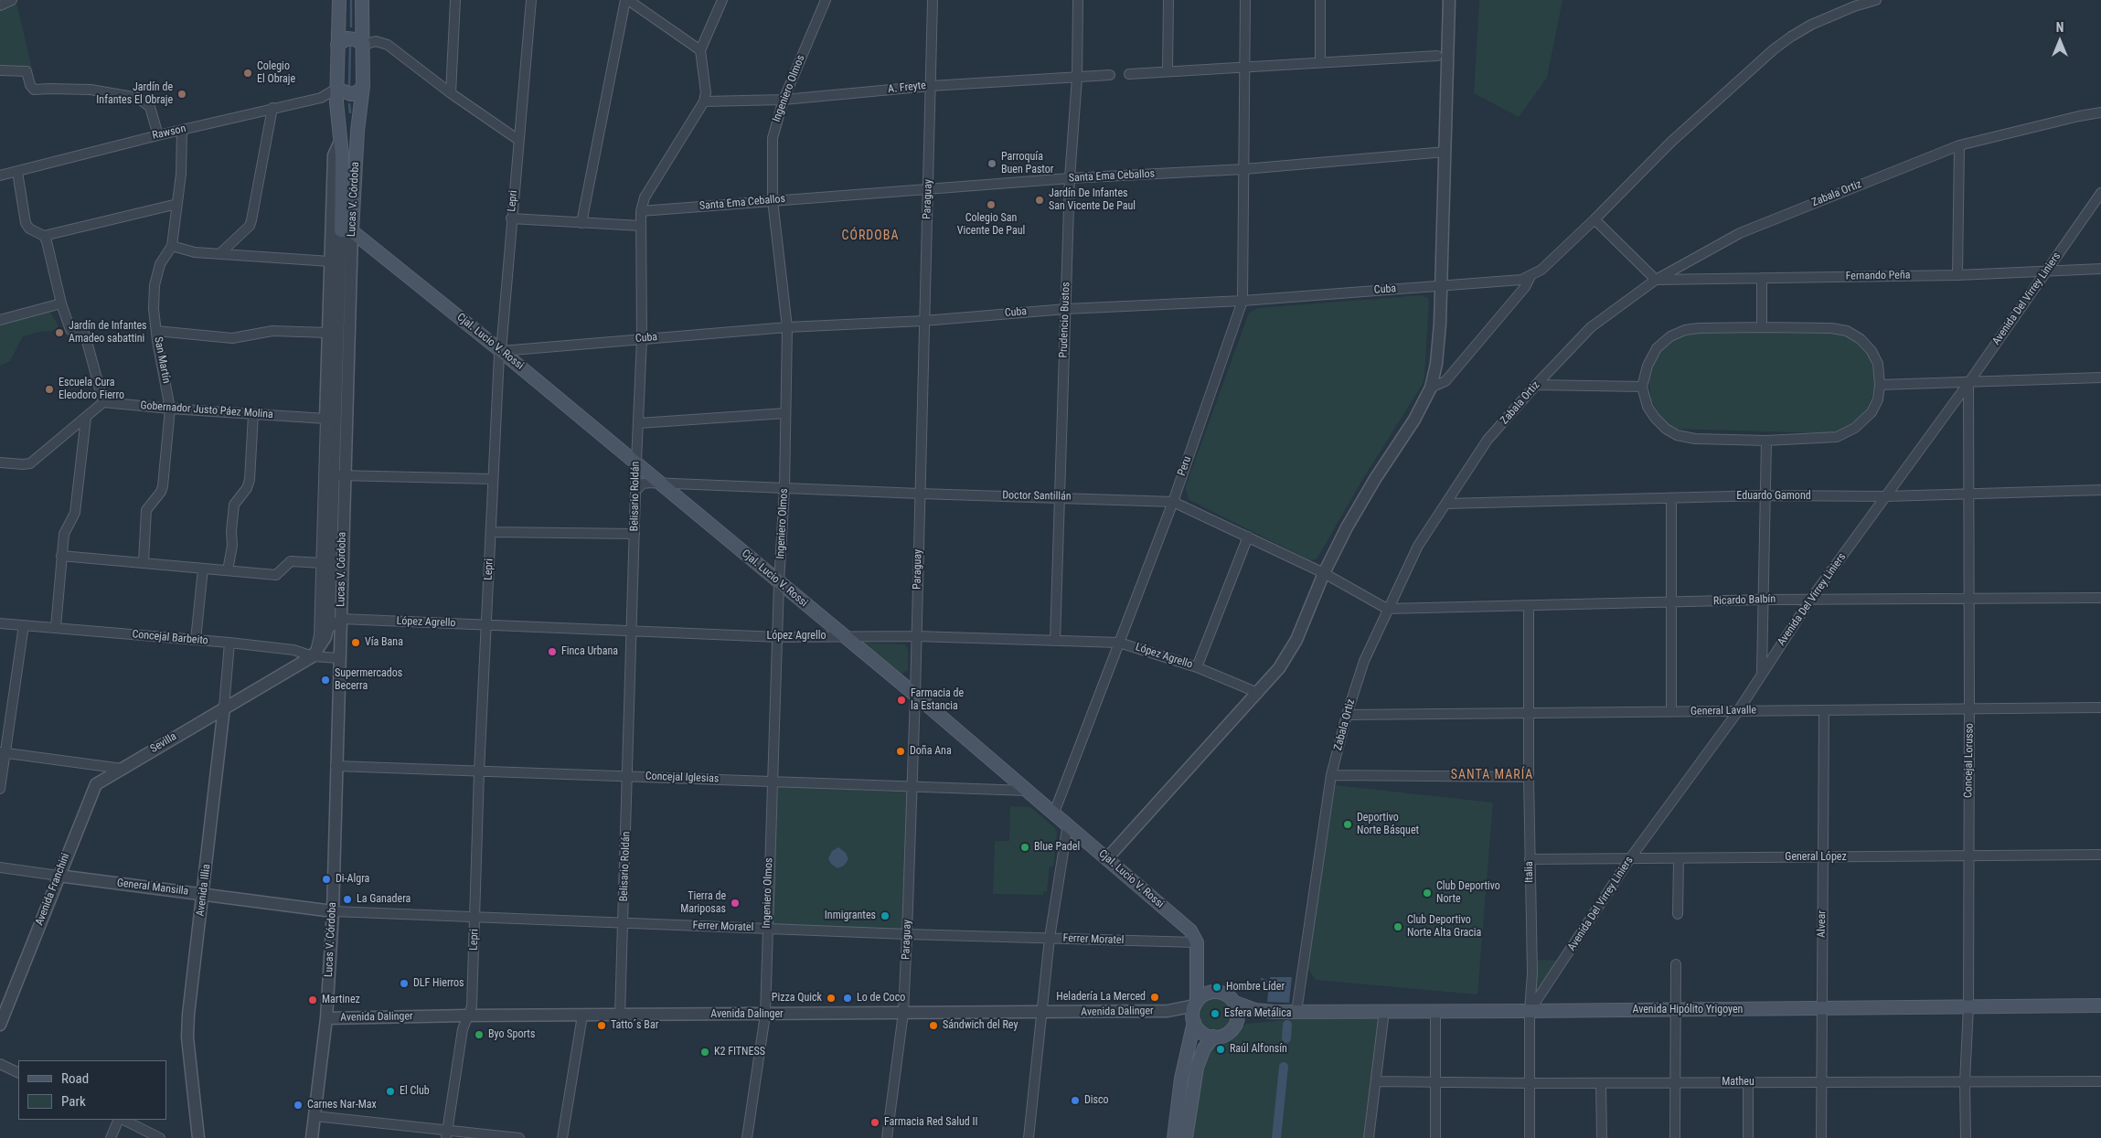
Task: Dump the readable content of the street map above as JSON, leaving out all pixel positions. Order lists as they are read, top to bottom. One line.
{"streets":{"main road":["Lucas V. Córdoba","Cjal. Lucio V. Rossi","Avenida Hipólito Yrigoyen"],"street":["A. Freyte","Ingeniero Olmos","Rawson","Santa Ema Ceballos","Zabala Ortiz","Paraguay","Lepri","Fernando Peña","Cuba","Avenida Del Virrey Liniers","Prudencio Bustos","San Martín","Gobernador Justo Páez Molina","Peru","Belisario Roldán","Doctor Santillán","Eduardo Gamond","Ricardo Balbín","López Agrello","Concejal Barbeito","General Lavalle","Sevilla","Concejal Lorusso","Concejal Iglesias","General López","Italia","General Mansilla","Avenida Franchini","Avenida Illia","Alvear","Ferrer Moratel","Avenida Dalinger","Matheu"]},"crossings":[["A. Freyte","Ingeniero Olmos"],["A. Freyte","Paraguay"],["A. Freyte","Prudencio Bustos"],["A. Freyte","Belisario Roldán"],["Ingeniero Olmos","Santa Ema Ceballos"],["Ingeniero Olmos","Cuba"],["Ingeniero Olmos","Cjal. Lucio V. Rossi"],["Ingeniero Olmos","Doctor Santillán"],["Ingeniero Olmos","López Agrello"],["Ingeniero Olmos","Concejal Iglesias"],["Ingeniero Olmos","Ferrer Moratel"],["Ingeniero Olmos","Avenida Dalinger"],["Rawson","Lucas V. Córdoba"],["Rawson","San Martín"],["Santa Ema Ceballos","Paraguay"],["Santa Ema Ceballos","Prudencio Bustos"],["Santa Ema Ceballos","Peru"],["Santa Ema Ceballos","Belisario Roldán"],["Zabala Ortiz","Fernando Peña"],["Zabala Ortiz","Doctor Santillán"],["Zabala Ortiz","Eduardo Gamond"],["Zabala Ortiz","Ricardo Balbín"],["Zabala Ortiz","General Lavalle"],["Zabala Ortiz","Avenida Hipólito Yrigoyen"],["Lucas V. Córdoba","Cjal. Lucio V. Rossi"],["Lucas V. Córdoba","Gobernador Justo Páez Molina"],["Lucas V. Córdoba","López Agrello"],["Lucas V. Córdoba","Concejal Barbeito"],["Lucas V. Córdoba","Sevilla"],["Lucas V. Córdoba","Concejal Iglesias"],["Lucas V. Córdoba","General Mansilla"],["Lucas V. Córdoba","Ferrer Moratel"],["Lucas V. Córdoba","Avenida Dalinger"],["Paraguay","Cuba"],["Paraguay","Cjal. Lucio V. Rossi"],["Paraguay","Doctor Santillán"],["Paraguay","López Agrello"],["Paraguay","Concejal Iglesias"],["Paraguay","Ferrer Moratel"],["Paraguay","Avenida Dalinger"],["Lepri","Cuba"],["Lepri","Cjal. Lucio V. Rossi"],["Lepri","López Agrello"],["Lepri","Concejal Iglesias"],["Lepri","Ferrer Moratel"],["Lepri","Avenida Dalinger"],["Fernando Peña","Avenida Del Virrey Liniers"],["Cuba","Prudencio Bustos"],["Cuba","Cjal. Lucio V. Rossi"],["Cuba","Peru"],["Cuba","Belisario Roldán"],["Avenida Del Virrey Liniers","Eduardo Gamond"],["Avenida Del Virrey Liniers","Ricardo Balbín"],["Avenida Del Virrey Liniers","General Lavalle"],["Avenida Del Virrey Liniers","Concejal Lorusso"],["Avenida Del Virrey Liniers","General López"],["Avenida Del Virrey Liniers","Italia"],["Avenida Del Virrey Liniers","Avenida Hipólito Yrigoyen"],["Prudencio Bustos","Doctor Santillán"],["Prudencio Bustos","López Agrello"],["Cjal. Lucio V. Rossi","Peru"],["Cjal. Lucio V. Rossi","Belisario Roldán"],["Cjal. Lucio V. Rossi","Doctor Santillán"],["Cjal. Lucio V. Rossi","López Agrello"],["Cjal. Lucio V. Rossi","Concejal Iglesias"],["Cjal. Lucio V. Rossi","Ferrer Moratel"],["San Martín","Gobernador Justo Páez Molina"],["Peru","Doctor Santillán"],["Peru","López Agrello"],["Belisario Roldán","Doctor Santillán"],["Belisario Roldán","López Agrello"],["Belisario Roldán","Concejal Iglesias"],["Belisario Roldán","Ferrer Moratel"],["Belisario Roldán","Avenida Dalinger"],["Doctor Santillán","Ricardo Balbín"],["Eduardo Gamond","Concejal Lorusso"],["Ricardo Balbín","Concejal Lorusso"],["Ricardo Balbín","Italia"],["Concejal Barbeito","Sevilla"],["Concejal Barbeito","Avenida Illia"],["General Lavalle","Concejal Lorusso"],["General Lavalle","Italia"],["General Lavalle","Alvear"],["Sevilla","Avenida Franchini"],["Sevilla","Avenida Illia"],["Concejal Lorusso","General López"],["Concejal Lorusso","Avenida Hipólito Yrigoyen"],["Concejal Lorusso","Matheu"],["General López","Italia"],["General López","Alvear"],["Italia","Avenida Hipólito Yrigoyen"],["Italia","Matheu"],["General Mansilla","Avenida Franchini"],["General Mansilla","Avenida Illia"],["General Mansilla","Ferrer Moratel"],["Alvear","Avenida Hipólito Yrigoyen"],["Alvear","Matheu"],["Avenida Hipólito Yrigoyen","Avenida Dalinger"]],"districts":["CÓRDOBA","SANTA MARÍA"],"places":["Colegio El Obraje","Jardín de Infantes El Obraje","Parroquía Buen Pastor","Jardín De Infantes San Vicente De Paul","Colegio San Vicente De Paul","Jardín de Infantes Amadeo sabattini","Escuela Cura Eleodoro Fierro","Vía Bana","Finca Urbana","Supermercados Becerra","Farmacia de la Estancia","Doña Ana","Deportivo Norte Básquet","Blue Padel","Di-Algra","Club Deportivo Norte","La Ganadera","Tierra de Mariposas","Inmigrantes","Club Deportivo Norte Alta Gracia","DLF Hierros","Hombre Líder","Heladería La Merced","Pizza Quick","Lo de Coco","Martinez","Esfera Metálica","Tatto´s Bar","Sándwich del Rey","Byo Sports","Raúl Alfonsín","K2 FITNESS","El Club","Disco","Carnes Nar-Max","Farmacia Red Salud II"],"legend":["Road","Park"],"north":"top"}
